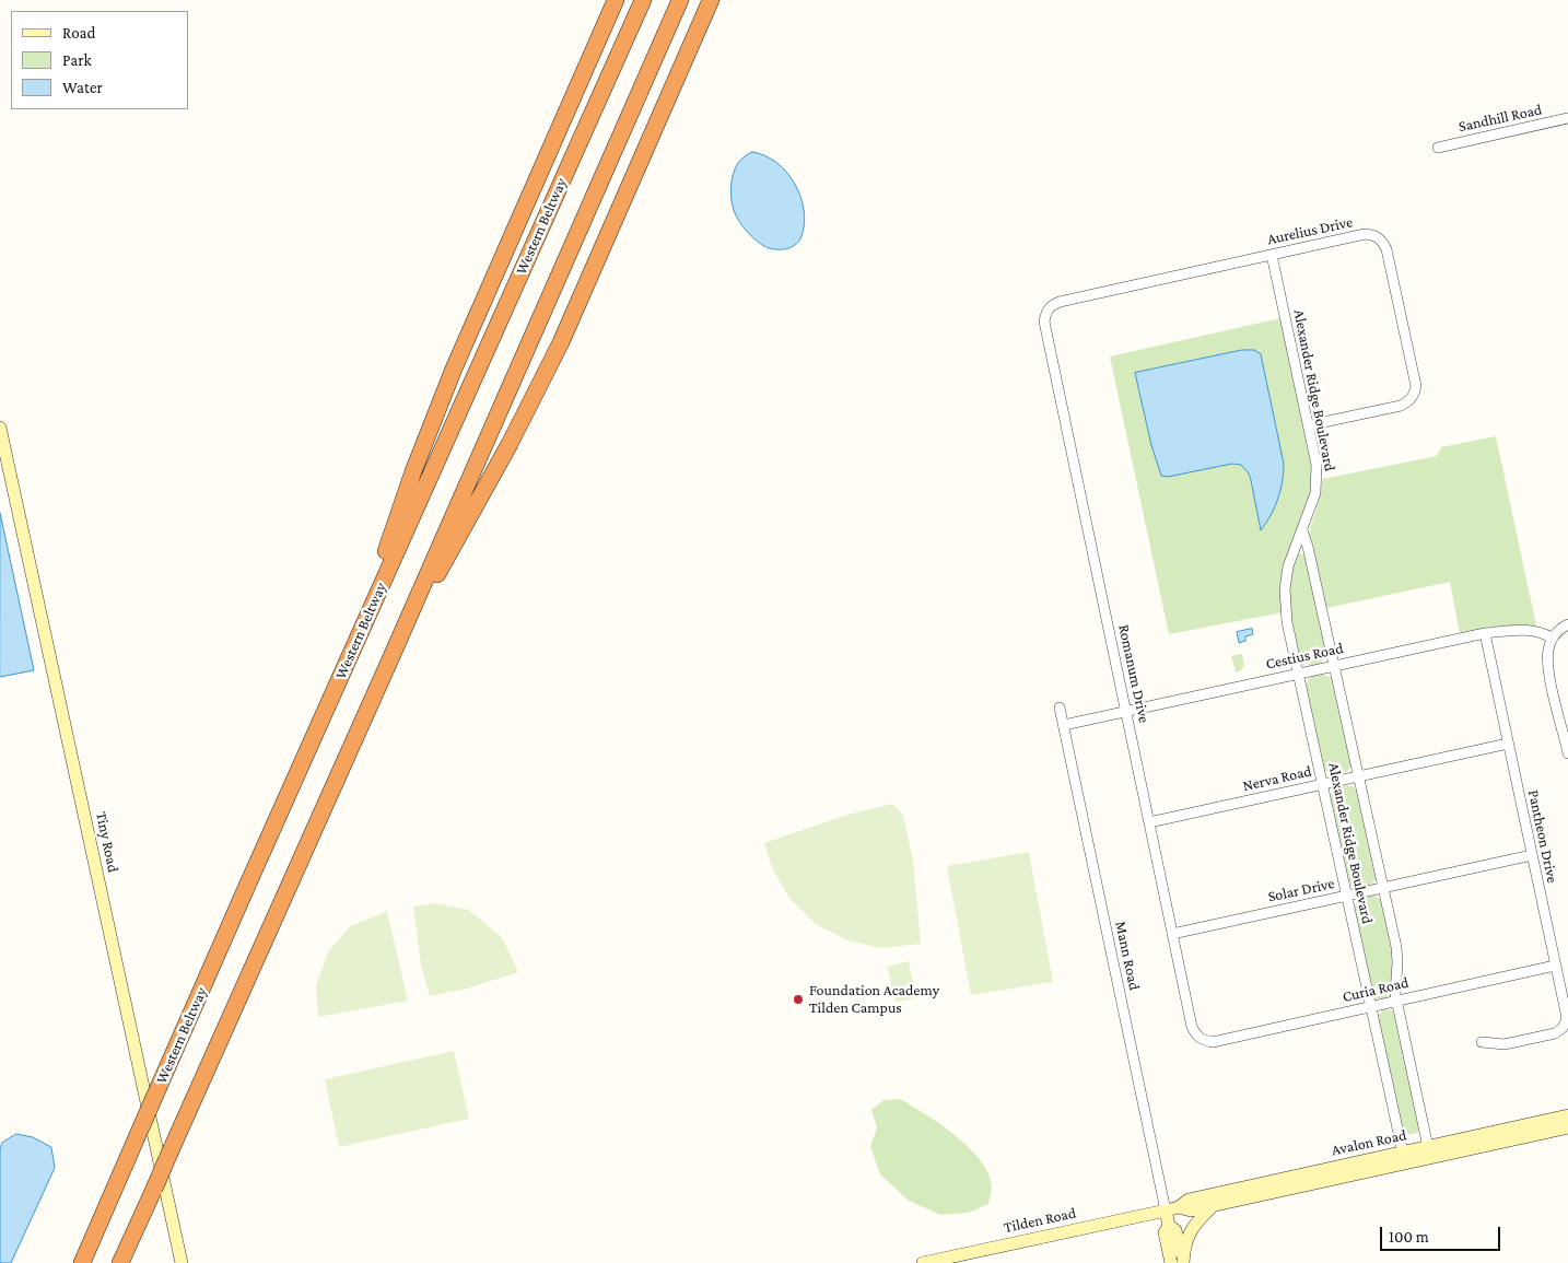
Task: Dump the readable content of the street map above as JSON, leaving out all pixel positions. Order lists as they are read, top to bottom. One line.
{"streets":{"highway":["Western Beltway"],"street":["Sandhill Road","Aurelius Drive","Alexander Ridge Boulevard","Cestius Road","Romanum Drive","Nerva Road","Pantheon Drive","Tiny Road","Solar Drive","Mann Road","Curia Road","Avalon Road","Tilden Road"]},"crossings":[["Aurelius Drive","Alexander Ridge Boulevard"],["Aurelius Drive","Romanum Drive"],["Alexander Ridge Boulevard","Cestius Road"],["Alexander Ridge Boulevard","Nerva Road"],["Alexander Ridge Boulevard","Solar Drive"],["Alexander Ridge Boulevard","Curia Road"],["Alexander Ridge Boulevard","Avalon Road"],["Cestius Road","Romanum Drive"],["Cestius Road","Pantheon Drive"],["Cestius Road","Mann Road"],["Romanum Drive","Nerva Road"],["Romanum Drive","Solar Drive"],["Romanum Drive","Curia Road"],["Nerva Road","Pantheon Drive"],["Pantheon Drive","Solar Drive"],["Pantheon Drive","Curia Road"],["Mann Road","Avalon Road"],["Mann Road","Tilden Road"],["Avalon Road","Tilden Road"]],"places":["Foundation Academy Tilden Campus"],"legend":["Road","Park","Water"],"scale_bar":"100 m"}
